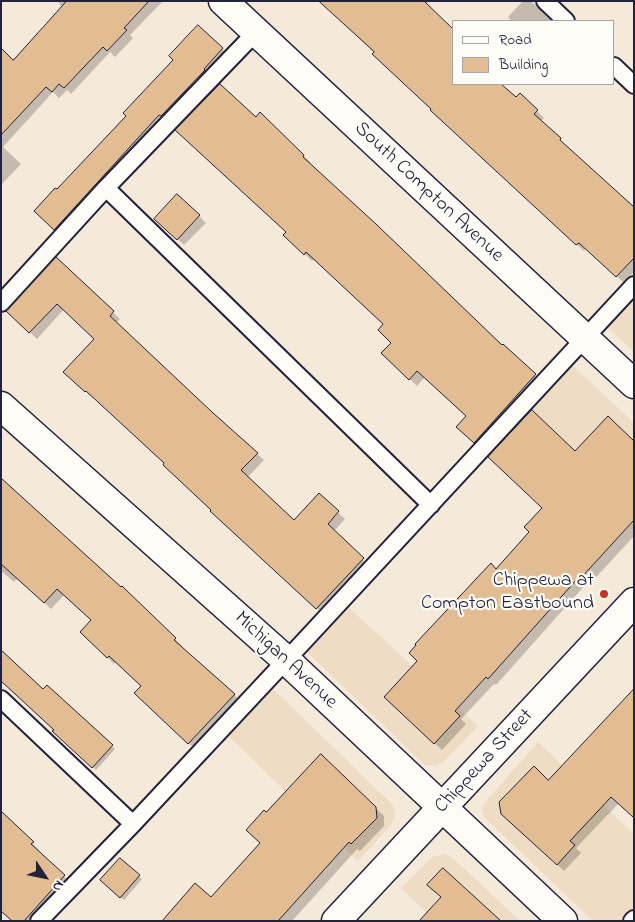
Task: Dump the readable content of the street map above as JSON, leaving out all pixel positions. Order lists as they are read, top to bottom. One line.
{"streets":{"street":["South Compton Avenue","Michigan Avenue","Chippewa Street"]},"crossings":[["Michigan Avenue","Chippewa Street"]],"places":["Chippewa at Compton Eastbound"],"legend":["Road","Building"],"north":"bottom right"}
